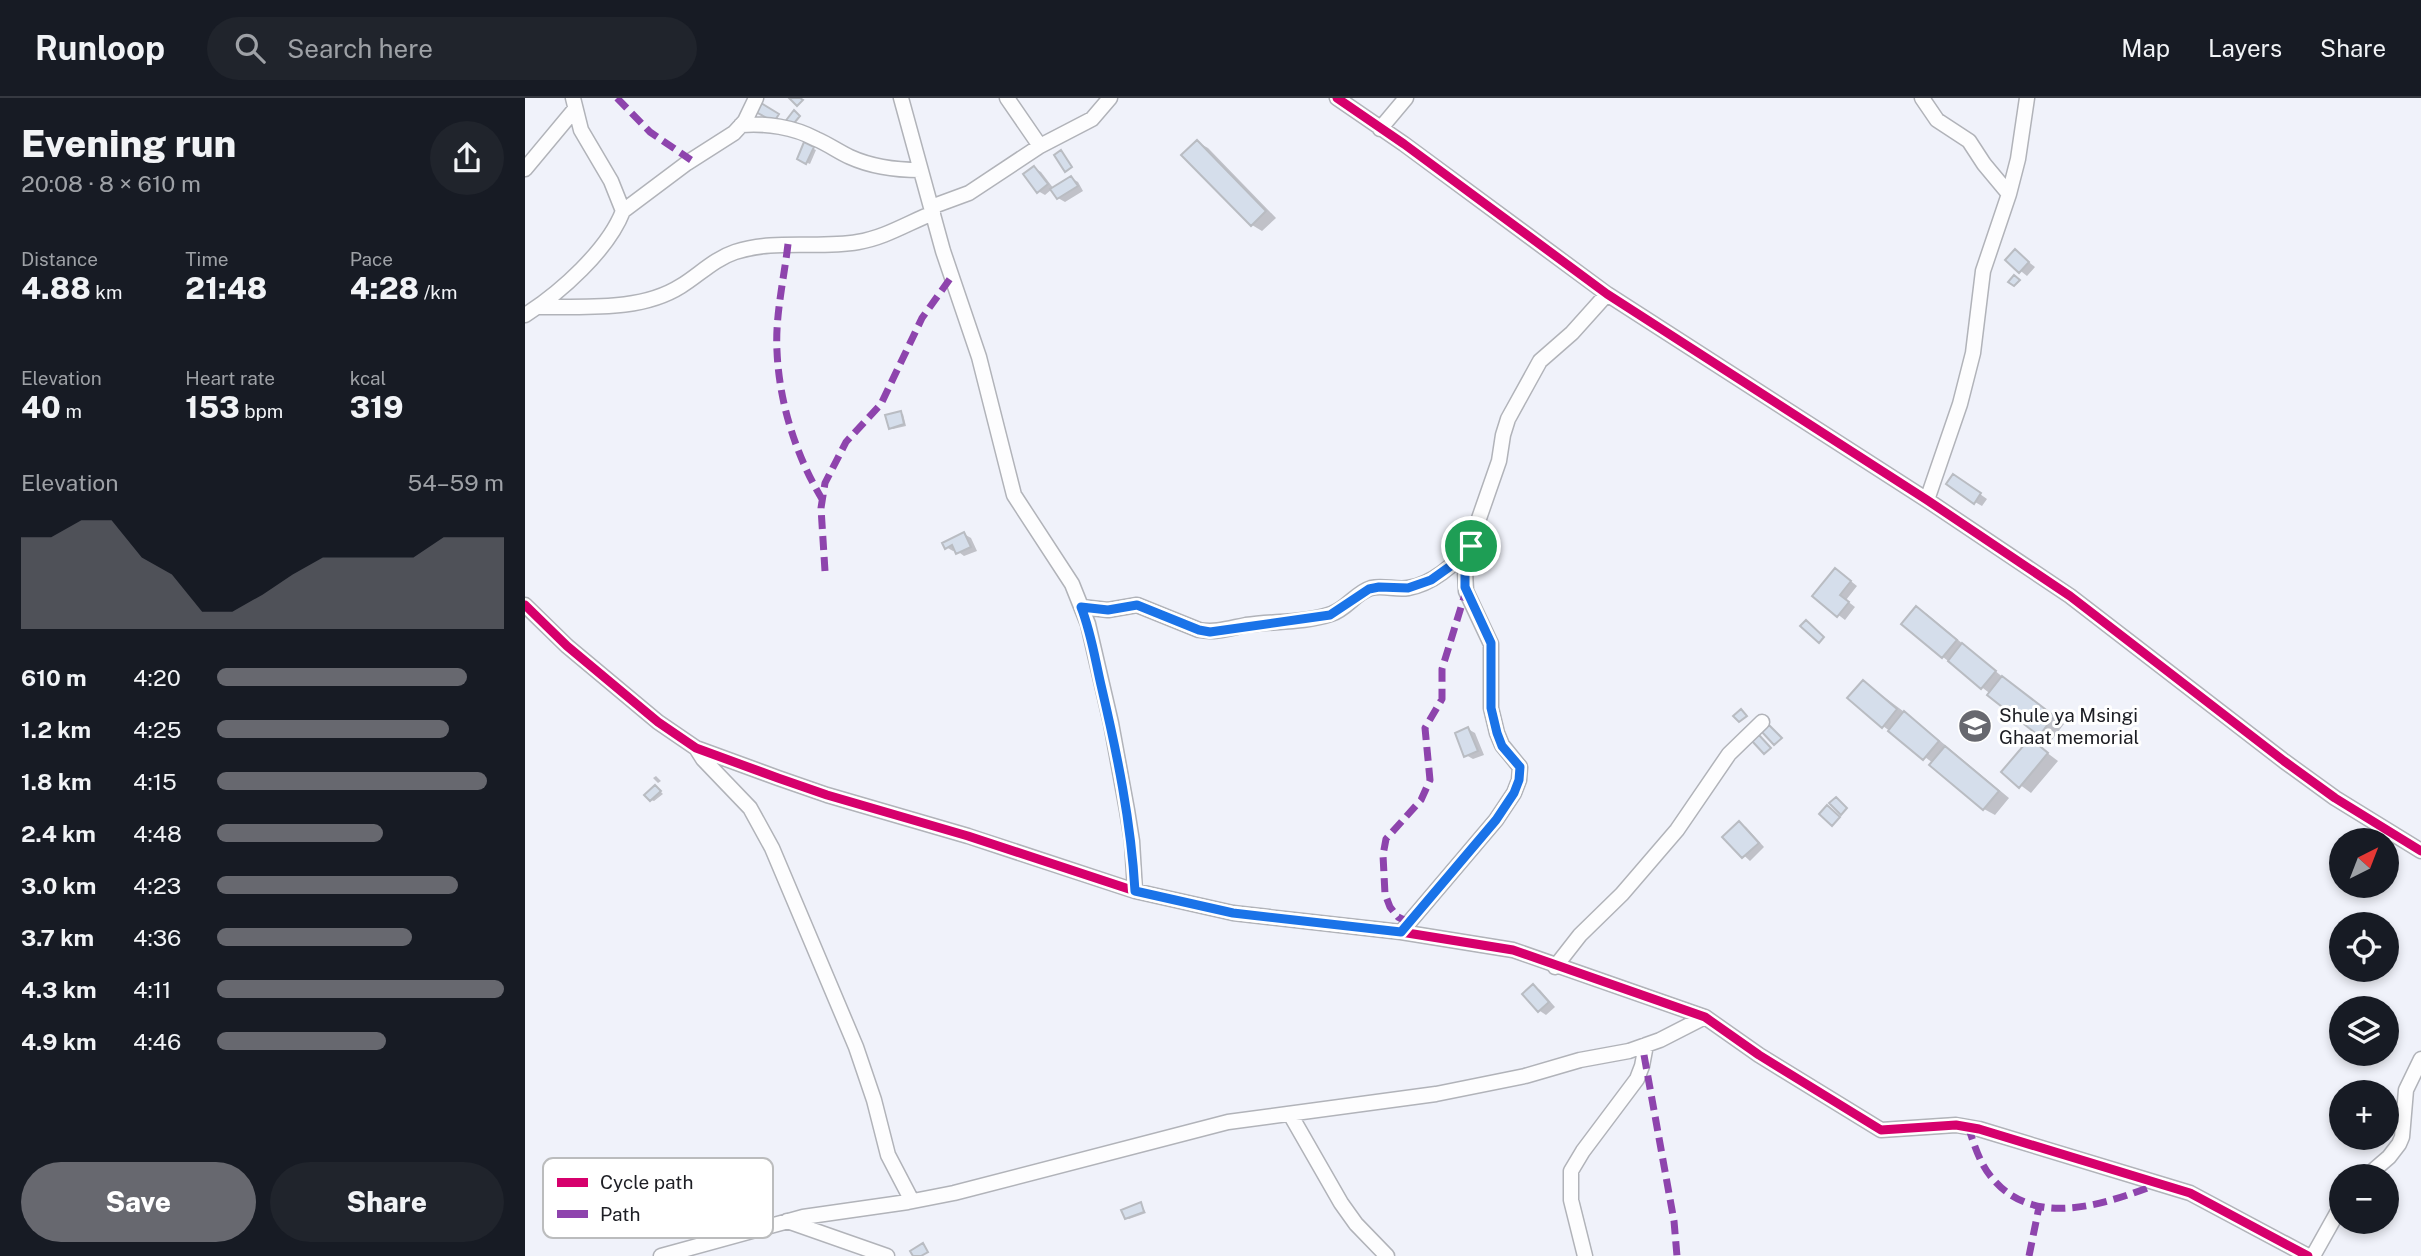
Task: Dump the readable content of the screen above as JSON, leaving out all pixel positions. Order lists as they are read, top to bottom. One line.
{"places":{"school or university":["Shule ya Msingi Ghaat memorial"]},"legend":["Cycle path","Path"],"north":"top right","page":{"header":"Runloop","search":"Search here","nav":["Map","Layers","Share"],"heading":["Evening run","20:08 · 8 × 610 m"],"stats":[["Distance","4.88 km"],["Time","21:48"],["Pace","4:28 /km"],["Elevation","40 m"],["Heart rate","153 bpm"],["kcal","319"]],"chart":["Elevation","54–59 m"],"list":[{"name":"610 m","note":"4:20"},{"name":"1.2 km","note":"4:25"},{"name":"1.8 km","note":"4:15"},{"name":"2.4 km","note":"4:48"},{"name":"3.0 km","note":"4:23"},{"name":"3.7 km","note":"4:36"},{"name":"4.3 km","note":"4:11"},{"name":"4.9 km","note":"4:46"}],"map_buttons":["+","−"],"buttons":["Save","Share"]}}
